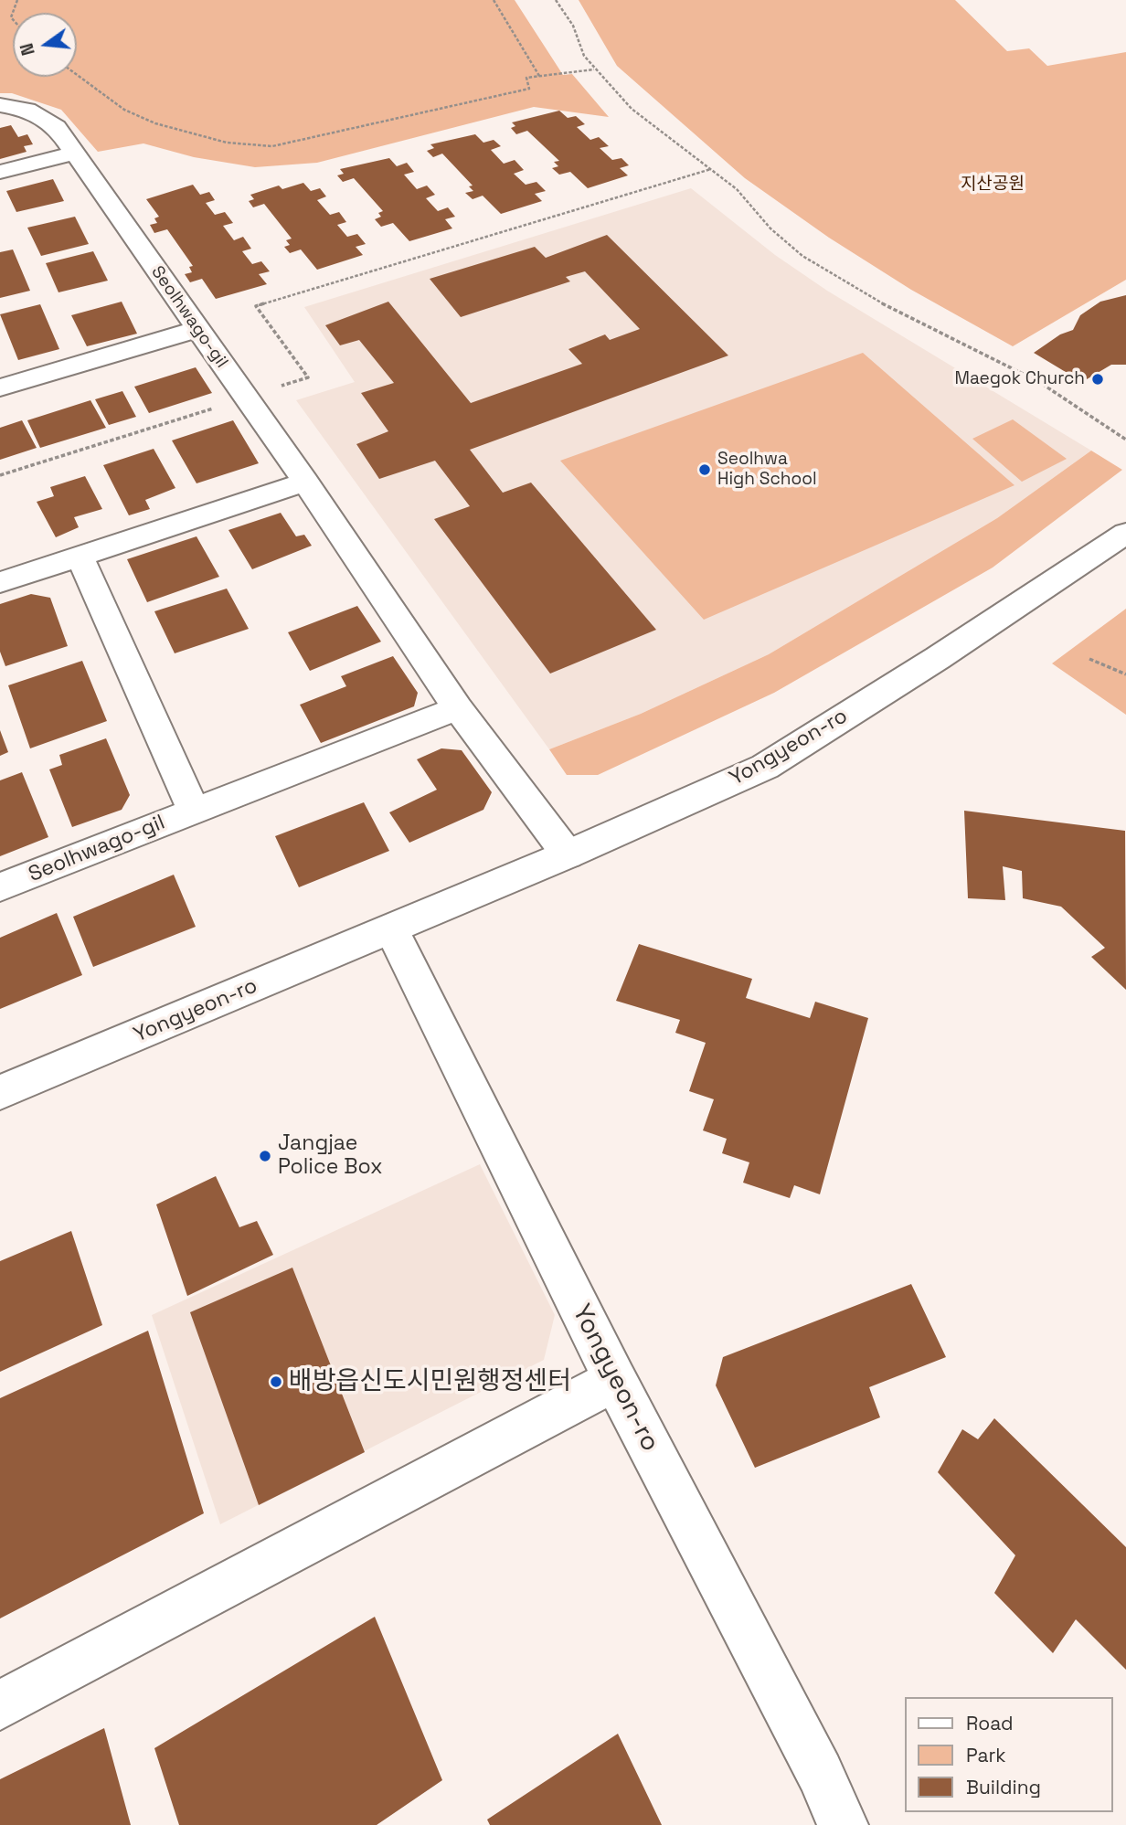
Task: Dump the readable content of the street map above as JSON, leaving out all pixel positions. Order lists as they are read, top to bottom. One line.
{"streets":{"street":["Seolhwago-gil","Yongyeon-ro"]},"crossings":[["Seolhwago-gil","Yongyeon-ro"]],"parks":["지산공원"],"places":["Maegok Church","Seolhwa High School","Jangjae Police Box","배방읍신도시민원행정센터"],"legend":["Road","Park","Building"],"north":"left"}
